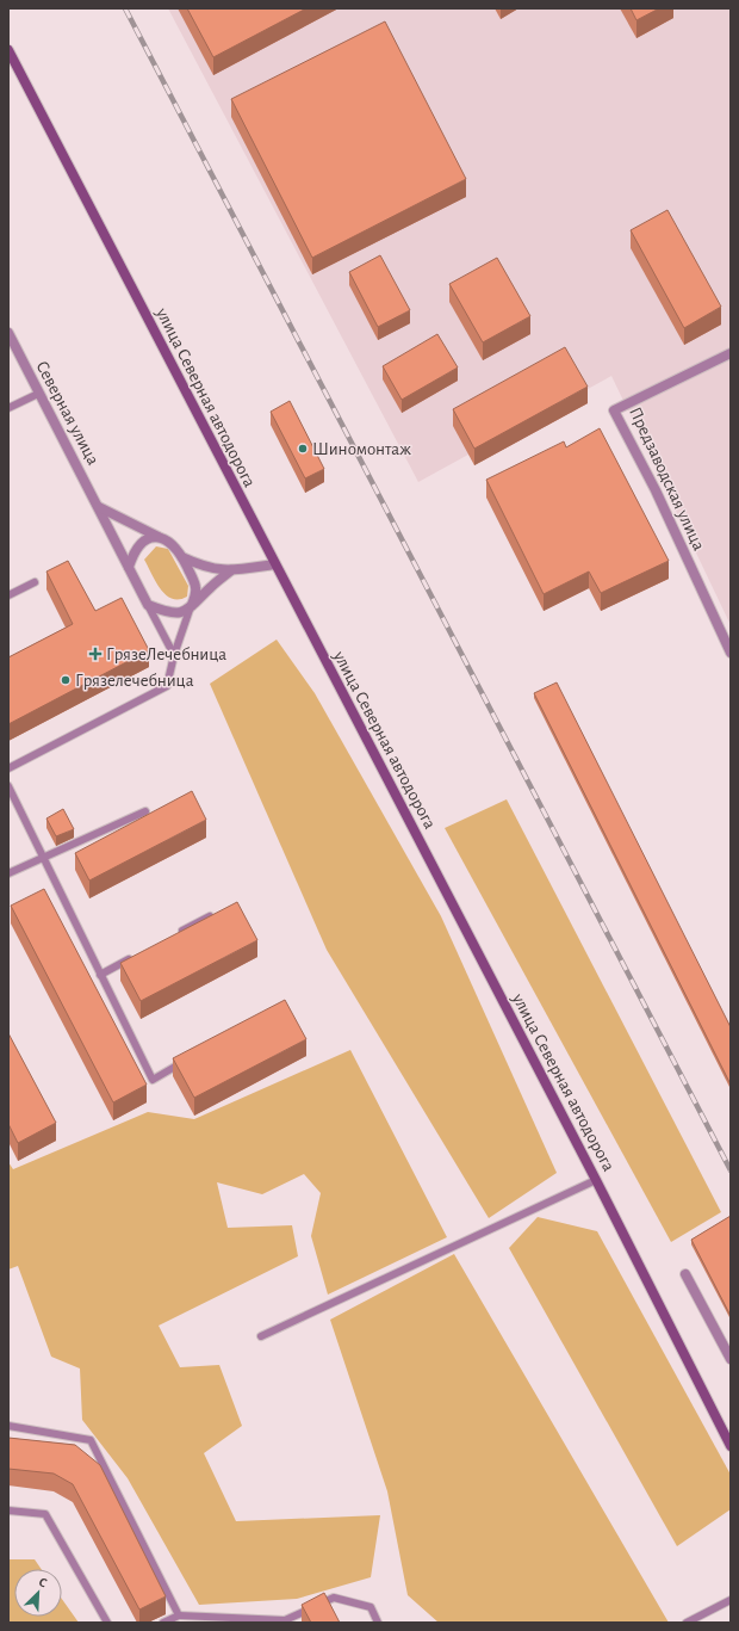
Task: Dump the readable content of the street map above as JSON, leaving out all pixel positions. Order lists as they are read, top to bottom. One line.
{"streets":{"main road":["улица Северная автодорога"],"street":["Северная улица","Предзаводская улица"]},"places":{"other":["Шиномонтаж","Грязелечебница"],"health":["ГрязеЛечебница"]},"north":"top right"}
